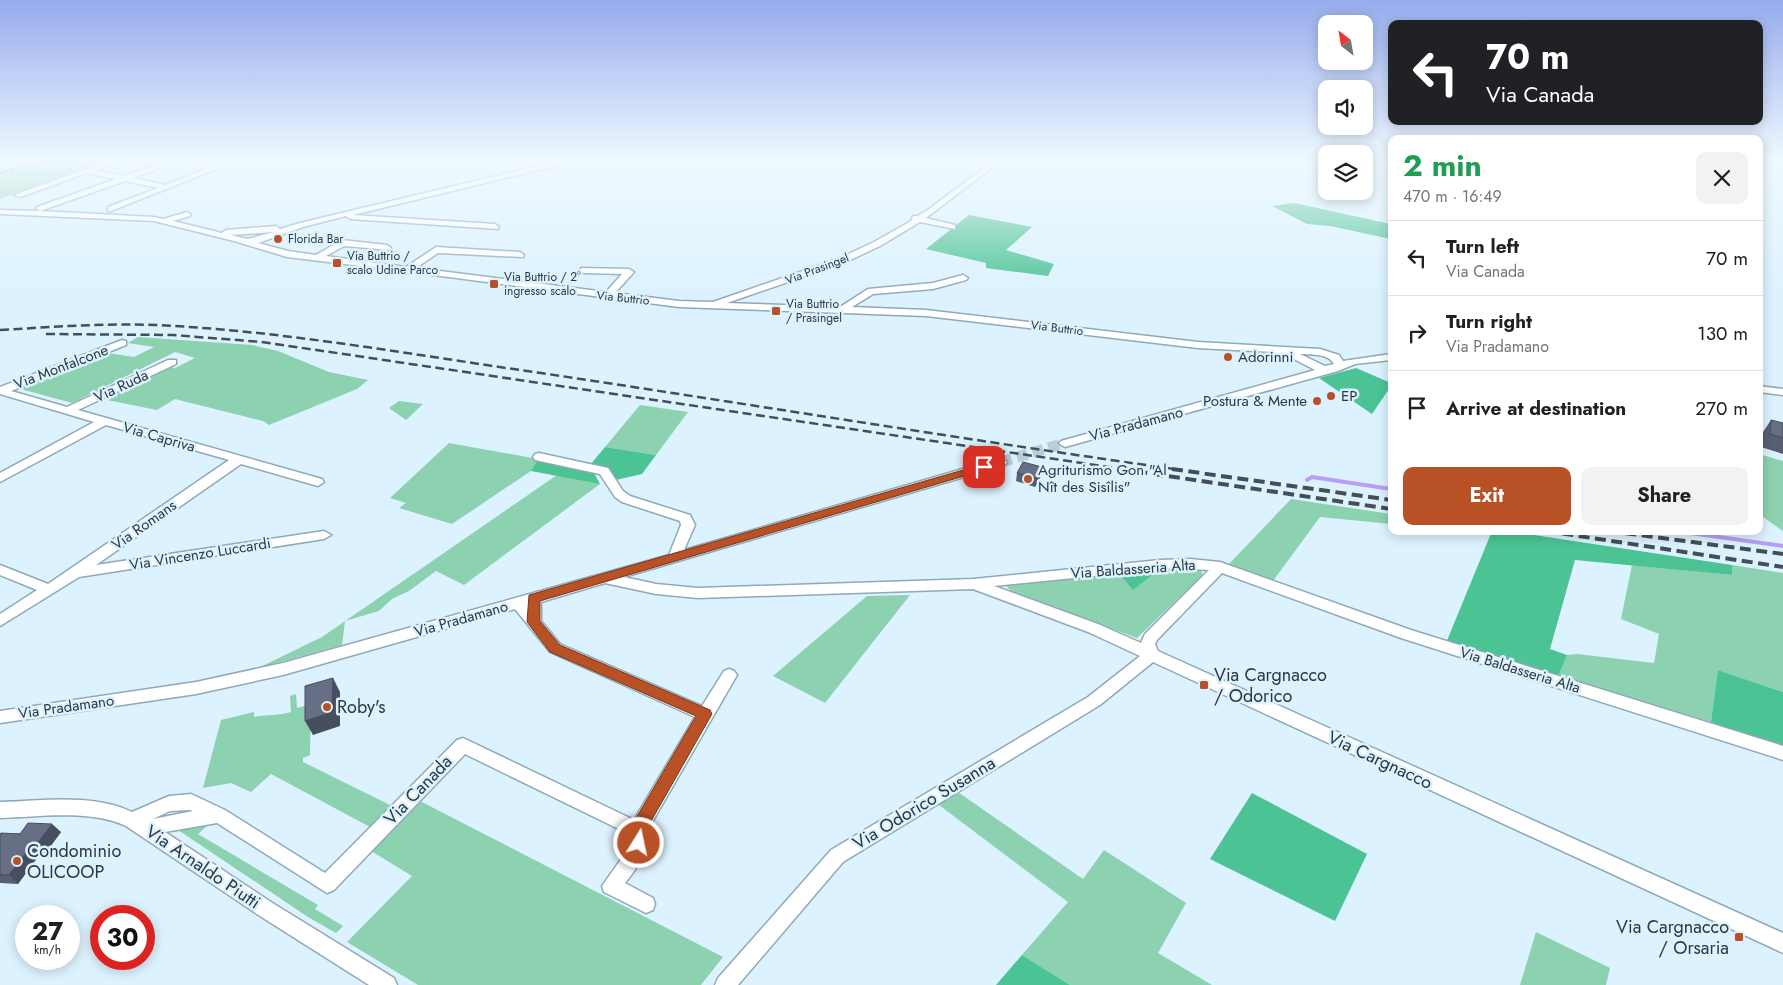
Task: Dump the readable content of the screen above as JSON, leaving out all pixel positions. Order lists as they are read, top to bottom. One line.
{"streets":{"street":["Via Prasingel","Via Buttrio","Via Monfalcone","Via Ruda","Via Pradamano","Via Capriva","Via Romans","Via Vincenzo Luccardi","Via Baldasseria Alta","Via Cargnacco","Via Canada","Via Odorico Susanna","Via Arnaldo Piutti"]},"crossings":[["Via Prasingel","Via Buttrio"],["Via Buttrio","Via Pradamano"],["Via Monfalcone","Via Capriva"],["Via Ruda","Via Capriva"],["Via Pradamano","Via Baldasseria Alta"],["Via Capriva","Via Romans"],["Via Romans","Via Vincenzo Luccardi"],["Via Baldasseria Alta","Via Cargnacco"],["Via Cargnacco","Via Odorico Susanna"],["Via Canada","Via Arnaldo Piutti"]],"places":{"other":["Florida Bar","Adorinni","EP","Postura & Mente","Agriturismo Gon \"Al Nît des Sisîlis\"","Roby's","Condominio OLICOOP"],"transit":["Via Buttrio / scalo Udine Parco","Via Buttrio / 2° ingresso scalo","Via Buttrio / Prasingel","Via Cargnacco / Odorico","Via Cargnacco / Orsaria"]},"north":"top left","page":{"turn":["70 m","Via Canada"],"heading":["2 min","470 m · 16:49"],"list":[{"name":"Turn left","note":"Via Canada","value":"70 m"},{"name":"Turn right","note":"Via Pradamano","value":"130 m"},{"name":"Arrive at destination","value":"270 m"}],"buttons":["Exit","Share"],"speed":"27 km/h","limit":"30"}}
